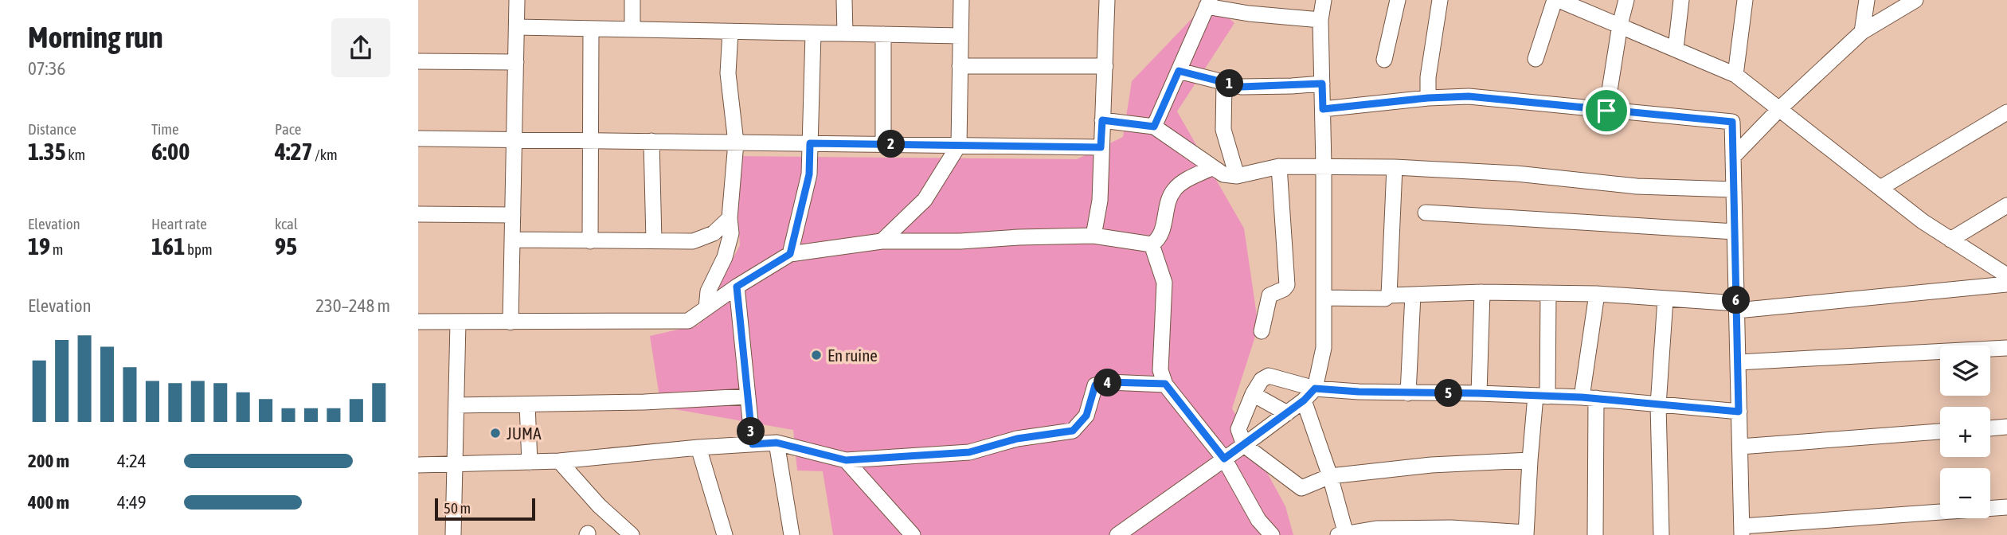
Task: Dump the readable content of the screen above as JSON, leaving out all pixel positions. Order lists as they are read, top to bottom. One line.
{"places":["En ruine","JUMA"],"scale_bar":"50 m","page":{"heading":["Morning run","07:36"],"pins":["1","2","6","4","5","3"],"stats":[["Distance","1.35 km"],["Time","6:00"],["Pace","4:27 /km"],["Elevation","19 m"],["Heart rate","161 bpm"],["kcal","95"]],"chart":["Elevation","230–248 m"],"map_buttons":["+","−"],"list":[{"name":"200 m","note":"4:24"},{"name":"400 m","note":"4:49"}],"scale":"50 m"}}
